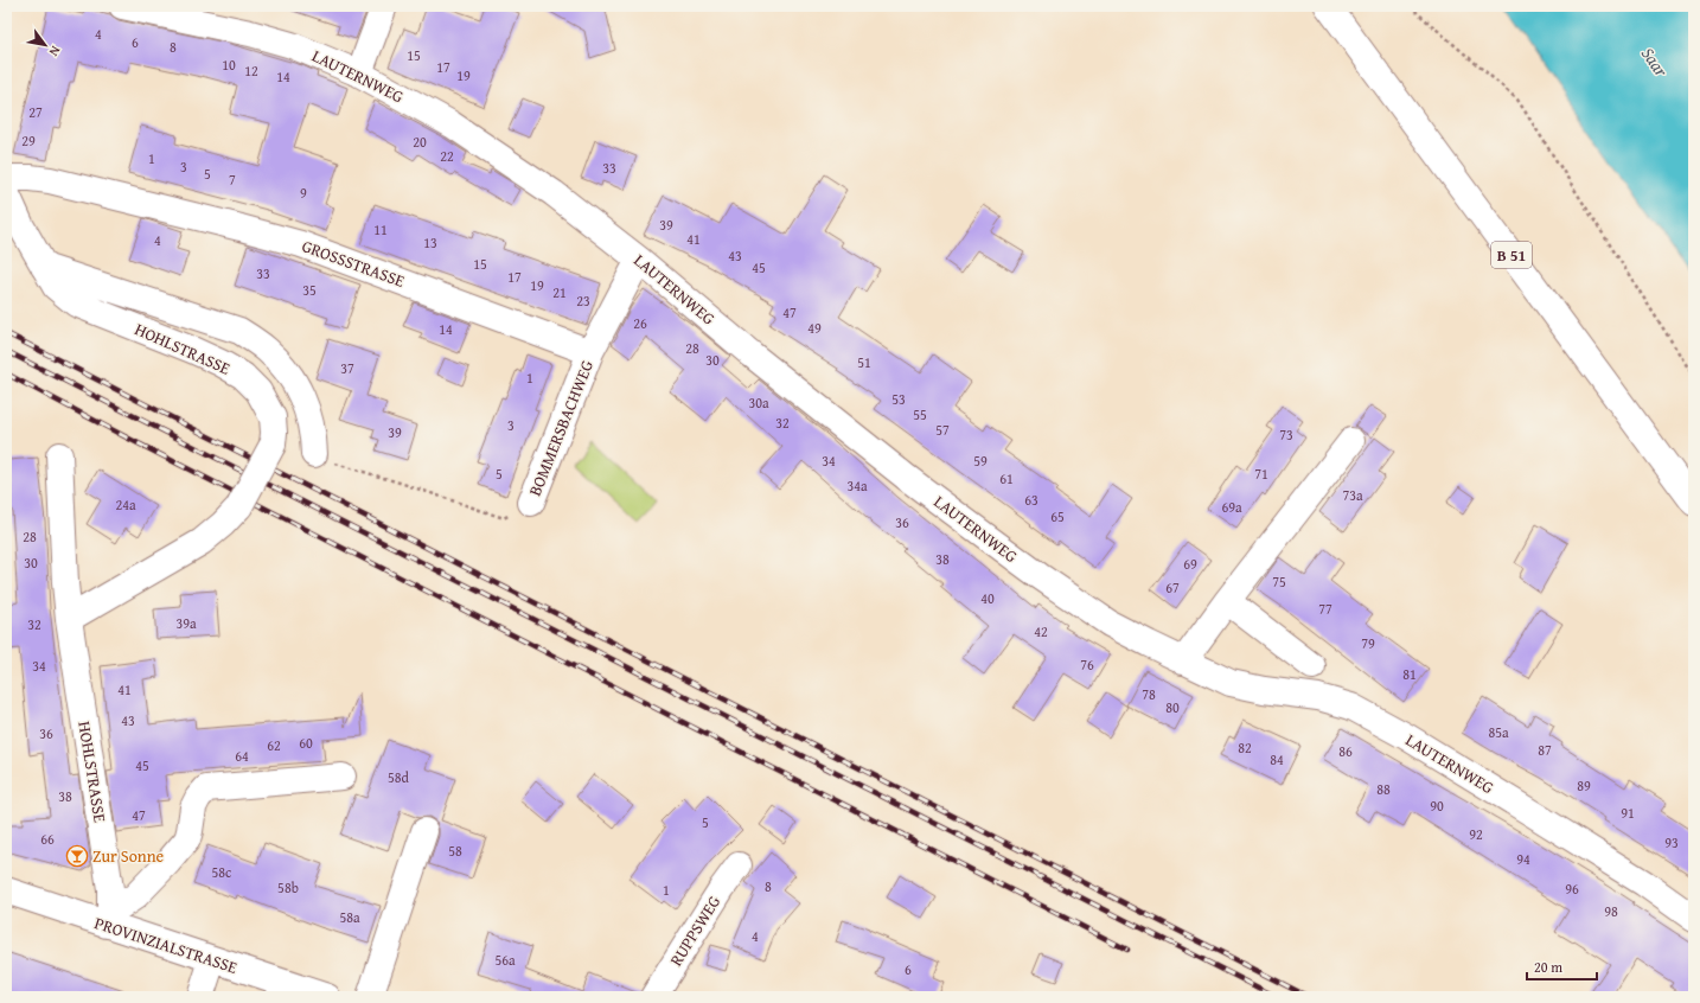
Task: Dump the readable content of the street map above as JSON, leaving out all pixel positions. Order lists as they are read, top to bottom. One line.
{"streets":{"street":["LAUTERNWEG","B 51","GROSSSTRASSE","HOHLSTRASSE","BOMMERSBACHWEG","RUPPSWEG","PROVINZIALSTRASSE"]},"crossings":[["GROSSSTRASSE","BOMMERSBACHWEG"],["HOHLSTRASSE","PROVINZIALSTRASSE"]],"water":["Saar"],"places":{"bar":["Zur Sonne"]},"house_numbers":["4","6","8","15","10","17","12","19","14","27","29","20","22","1","3","33","5","7","9","39","11","41","4","13","43","15","45","33","17","19","35","21","23","47","26","49","14","28","30","51","37","1","53","30a","55","32","3","57","39","73","34","59","5","71","61","34a","73a","63","24a","69a","65","36","28","38","30","69","75","67","40","77","39a","32","42","79","76","34","81","41","78","80","43","85a","36","60","62","82","87","86","64","84","45","58d","89","88","38","90","91","47","5","92","66","93","58","94","58c","8","58b","96","1","98","58a","4","56a","6"],"scale_bar":"20 m","north":"bottom right"}
